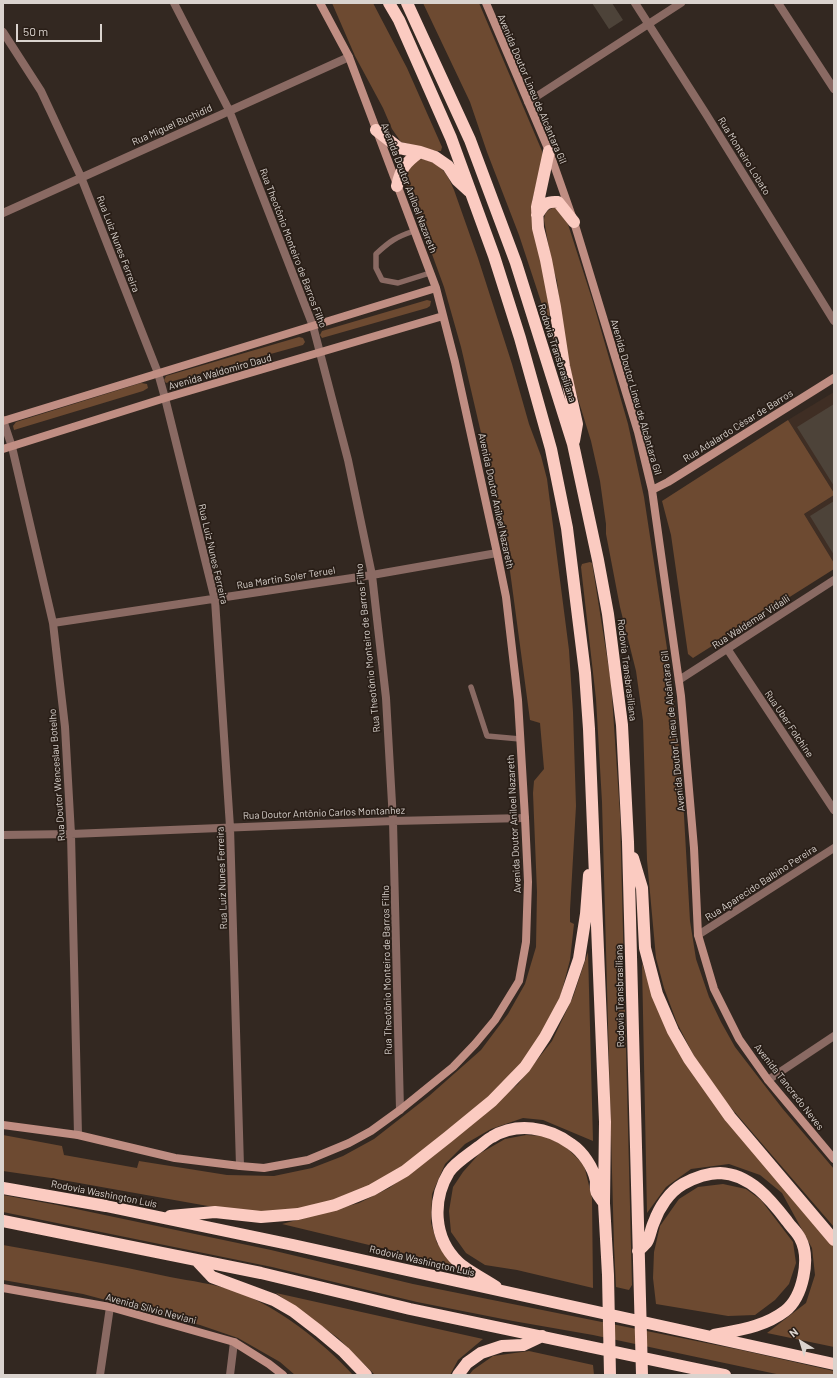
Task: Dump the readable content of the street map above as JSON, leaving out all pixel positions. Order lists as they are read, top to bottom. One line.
{"streets":{"highway":["Rodovia Transbrasiliana","Rodovia Washington Luís"],"main road":["Avenida Doutor Lineu de Alcântara Gil","Avenida Doutor Aniloel Nazareth","Avenida Waldomiro Daud","Rua Adalardo César de Barros","Avenida Tancredo Neves","Avenida Sílvio Neviani"],"street":["Rua Miguel Buchidid","Rua Monteiro Lobato","Rua Luiz Nunes Ferreira","Rua Theotônio Monteiro de Barros Filho","Rua Martin Soler Teruel","Rua Waldemar Vidalli","Rua Uber Folchine","Rua Doutor Wenceslau Botelho","Rua Doutor Antônio Carlos Montanhez","Rua Aparecido Balbino Pereira"]},"crossings":[["Avenida Doutor Lineu de Alcântara Gil","Rua Adalardo César de Barros"],["Avenida Doutor Lineu de Alcântara Gil","Rua Waldemar Vidalli"],["Avenida Doutor Lineu de Alcântara Gil","Rua Aparecido Balbino Pereira"],["Avenida Doutor Lineu de Alcântara Gil","Avenida Tancredo Neves"],["Rua Miguel Buchidid","Avenida Doutor Aniloel Nazareth"],["Rua Miguel Buchidid","Rua Luiz Nunes Ferreira"],["Rua Miguel Buchidid","Rua Theotônio Monteiro de Barros Filho"],["Avenida Doutor Aniloel Nazareth","Rua Luiz Nunes Ferreira"],["Avenida Doutor Aniloel Nazareth","Rua Theotônio Monteiro de Barros Filho"],["Avenida Doutor Aniloel Nazareth","Avenida Waldomiro Daud"],["Avenida Doutor Aniloel Nazareth","Rua Martin Soler Teruel"],["Avenida Doutor Aniloel Nazareth","Rua Doutor Wenceslau Botelho"],["Avenida Doutor Aniloel Nazareth","Rua Doutor Antônio Carlos Montanhez"],["Rua Luiz Nunes Ferreira","Avenida Waldomiro Daud"],["Rua Luiz Nunes Ferreira","Rua Martin Soler Teruel"],["Rua Luiz Nunes Ferreira","Rua Doutor Antônio Carlos Montanhez"],["Rua Theotônio Monteiro de Barros Filho","Avenida Waldomiro Daud"],["Rua Theotônio Monteiro de Barros Filho","Rua Martin Soler Teruel"],["Rua Theotônio Monteiro de Barros Filho","Rua Doutor Antônio Carlos Montanhez"],["Avenida Waldomiro Daud","Rua Doutor Wenceslau Botelho"],["Rua Martin Soler Teruel","Rua Doutor Wenceslau Botelho"],["Rua Waldemar Vidalli","Rua Uber Folchine"],["Rua Doutor Wenceslau Botelho","Rua Doutor Antônio Carlos Montanhez"],["Rua Aparecido Balbino Pereira","Avenida Tancredo Neves"]],"scale_bar":"50 m","north":"top left"}
